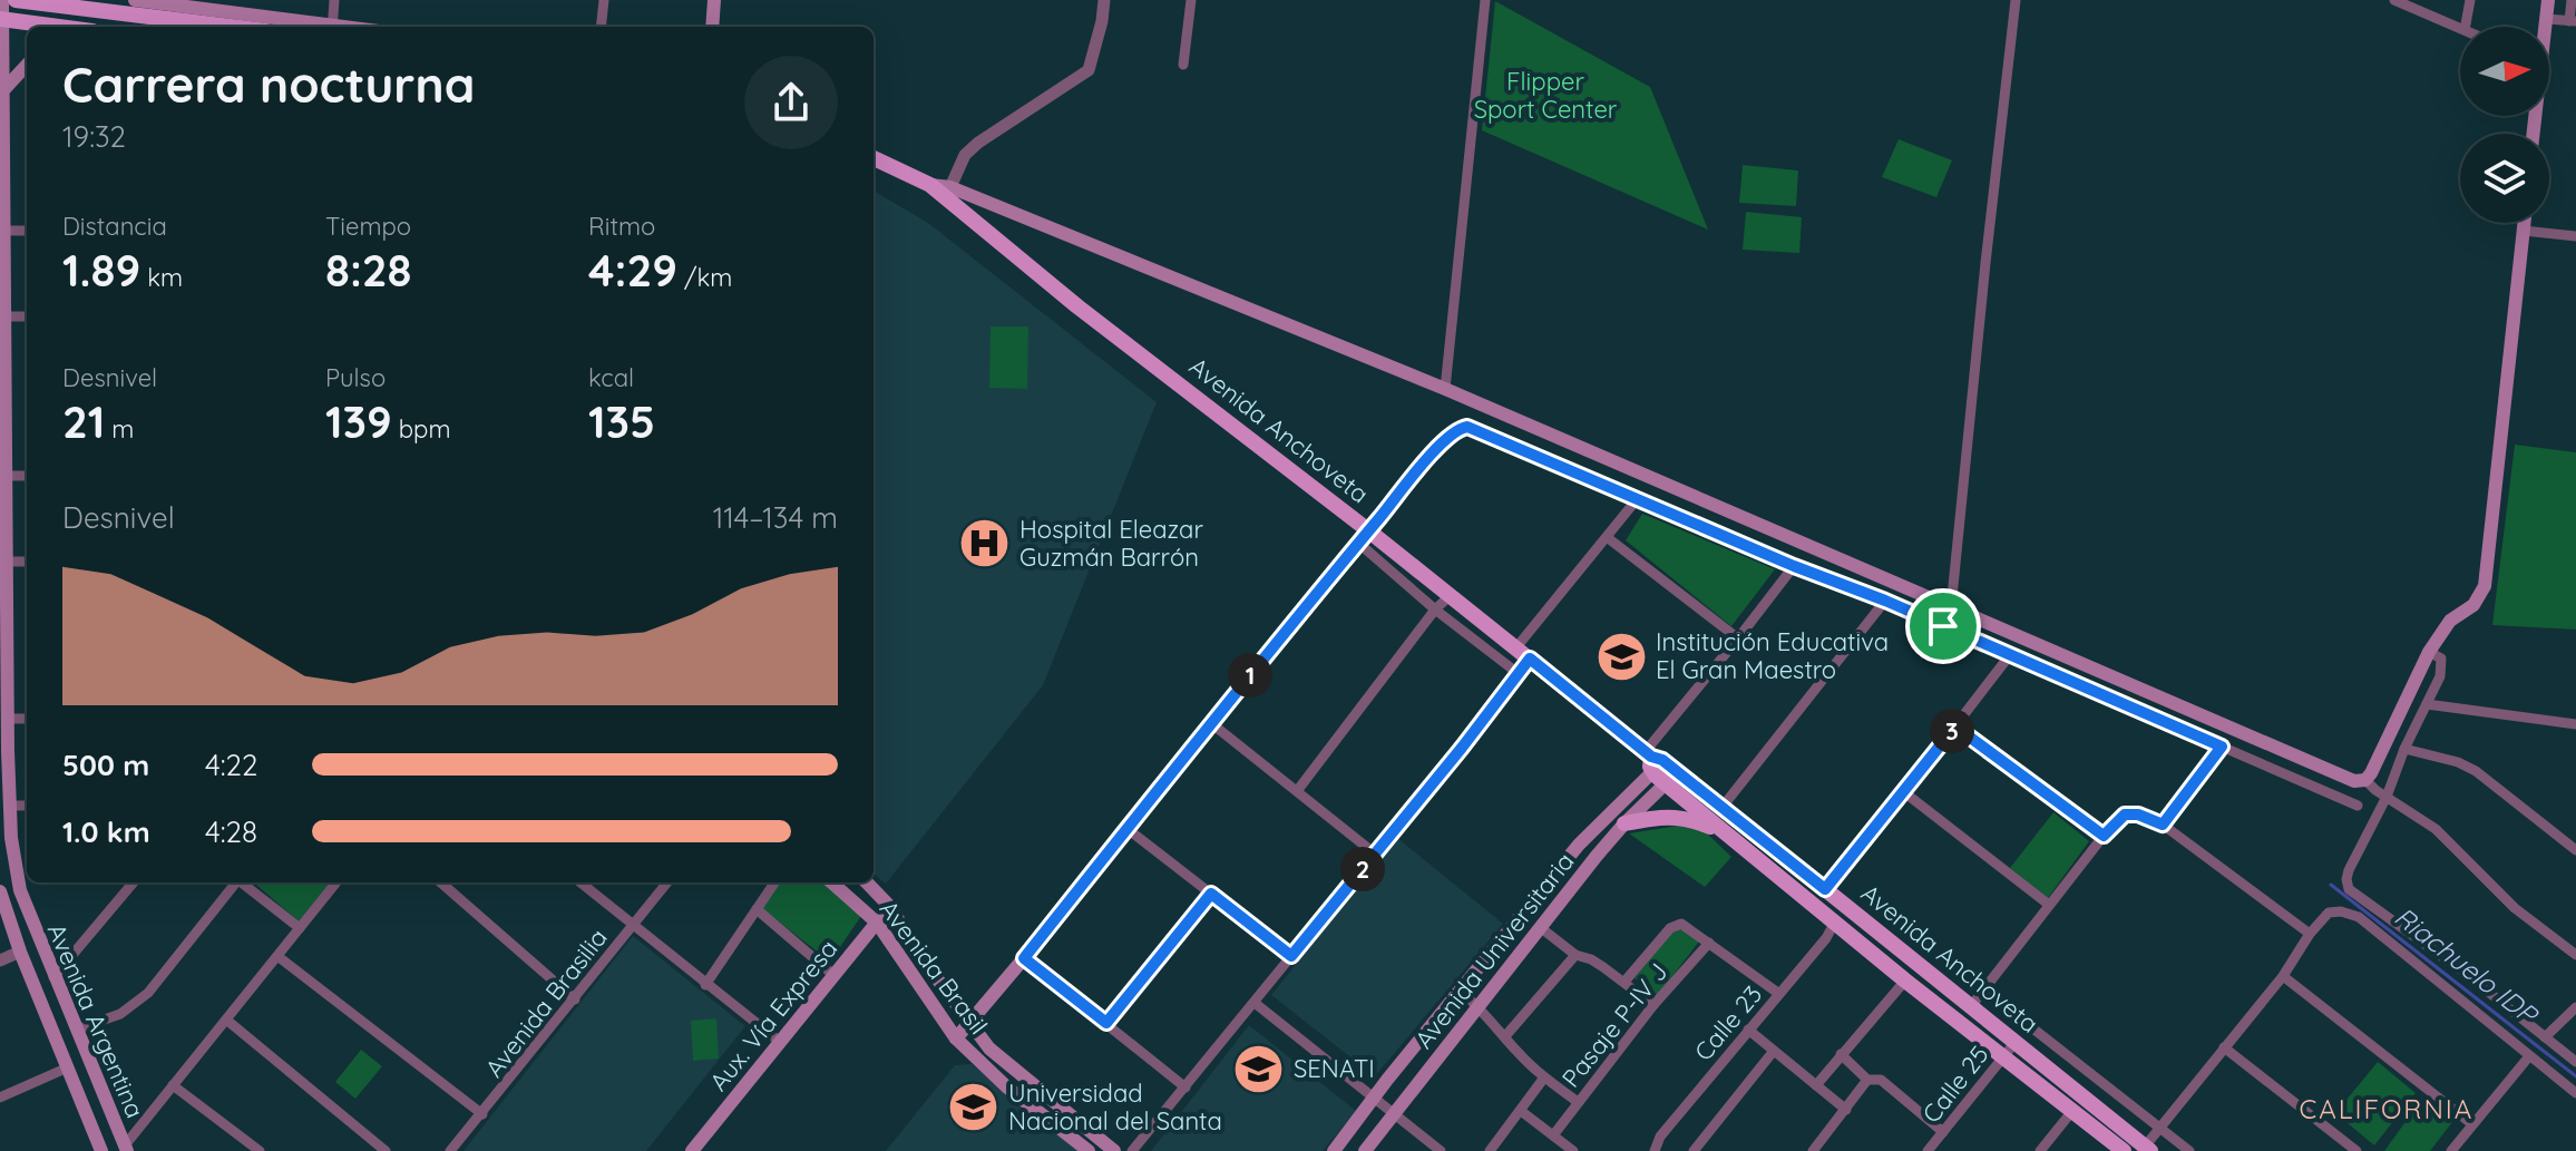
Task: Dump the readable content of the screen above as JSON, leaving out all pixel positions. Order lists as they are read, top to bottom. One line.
{"streets":{"main road":["Avenida Anchoveta","Avenida Universitaria","Avenida Brasil","Aux. Vía Expresa","Avenida Argentina"],"street":["Avenida Brasilia","Calle 23","Pasaje P-IV J","Calle 25"]},"crossings":[["Avenida Anchoveta","Avenida Universitaria"],["Avenida Anchoveta","Calle 23"],["Avenida Anchoveta","Calle 25"],["Avenida Brasil","Aux. Vía Expresa"]],"districts":["CALIFORNIA"],"water":["Riachuelo IDP"],"parks":["Flipper Sport Center"],"places":{"hospital":["Hospital Eleazar Guzmán Barrón"],"school or university":["Institución Educativa El Gran Maestro","SENATI","Universidad Nacional del Santa"]},"north":"right","page":{"heading":["Carrera nocturna","19:32"],"stats":[["Distancia","1.89 km"],["Tiempo","8:28"],["Ritmo","4:29 /km"],["Desnivel","21 m"],["Pulso","139 bpm"],["kcal","135"]],"chart":["Desnivel","114–134 m"],"pins":["1","3","2"],"list":[{"name":"500 m","note":"4:22"},{"name":"1.0 km","note":"4:28"}]}}
